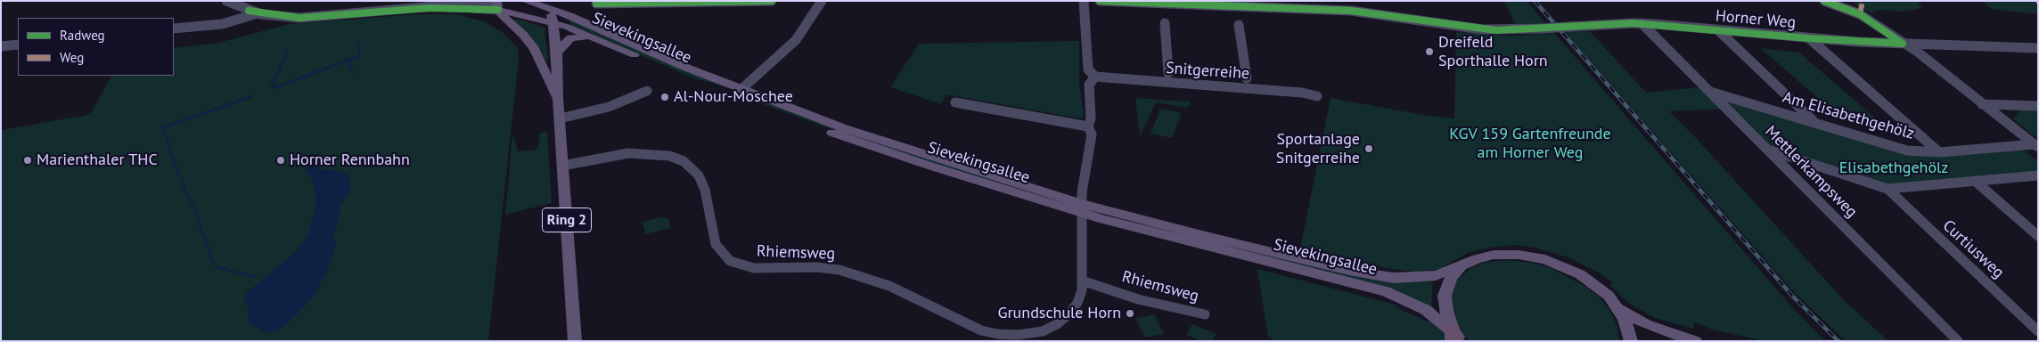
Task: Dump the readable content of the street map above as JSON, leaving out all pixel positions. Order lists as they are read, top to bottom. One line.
{"streets":{"main road":["Sievekingsallee","Ring 2"],"street":["Horner Weg","Snitgerreihe","Am Elisabethgehölz","Mettlerkampsweg","Curtiusweg","Rhiemsweg"]},"crossings":[["Horner Weg","Mettlerkampsweg"],["Sievekingsallee","Ring 2"],["Sievekingsallee","Rhiemsweg"],["Snitgerreihe","Rhiemsweg"],["Am Elisabethgehölz","Mettlerkampsweg"],["Ring 2","Rhiemsweg"]],"parks":["KGV 159 Gartenfreunde am Horner Weg","Elisabethgehölz"],"places":["Dreifeld Sporthalle Horn","Al-Nour-Moschee","Sportanlage Snitgerreihe","Marienthaler THC","Horner Rennbahn","Grundschule Horn"],"legend":["Radweg","Weg"]}
